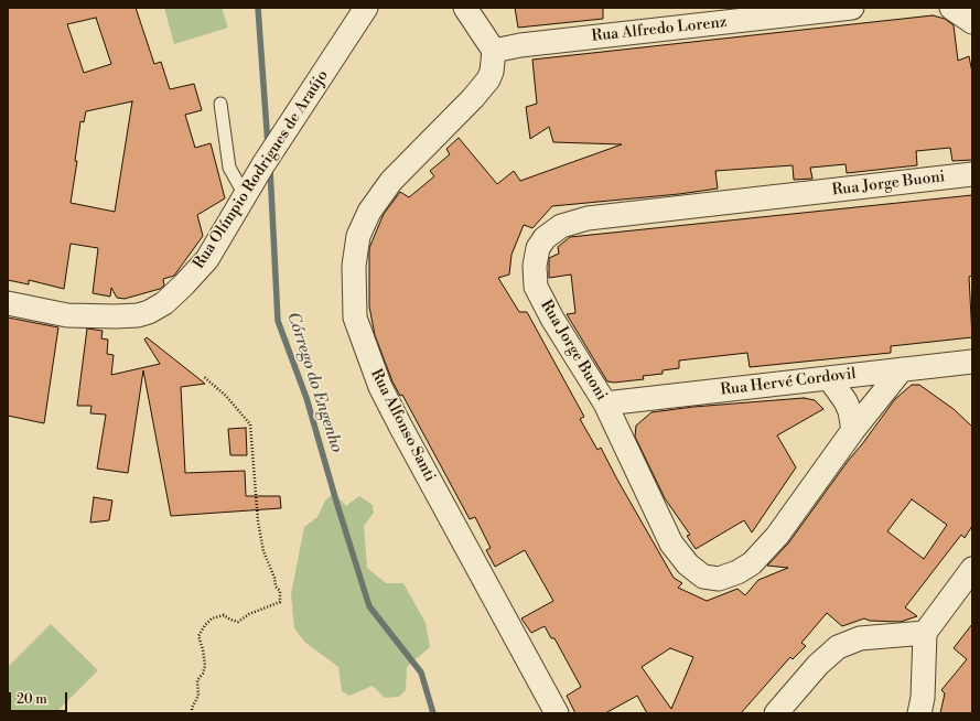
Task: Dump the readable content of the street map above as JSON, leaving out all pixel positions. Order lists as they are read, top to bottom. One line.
{"streets":{"street":["Rua Alfredo Lorenz","Rua Olímpio Rodrigues de Araújo","Rua Jorge Buoni","Rua Hervé Cordovil","Rua Alfonso Santi"]},"crossings":[["Rua Alfredo Lorenz","Rua Alfonso Santi"],["Rua Jorge Buoni","Rua Hervé Cordovil"]],"water":["Córrego do Engenho"],"scale_bar":"20 m"}
